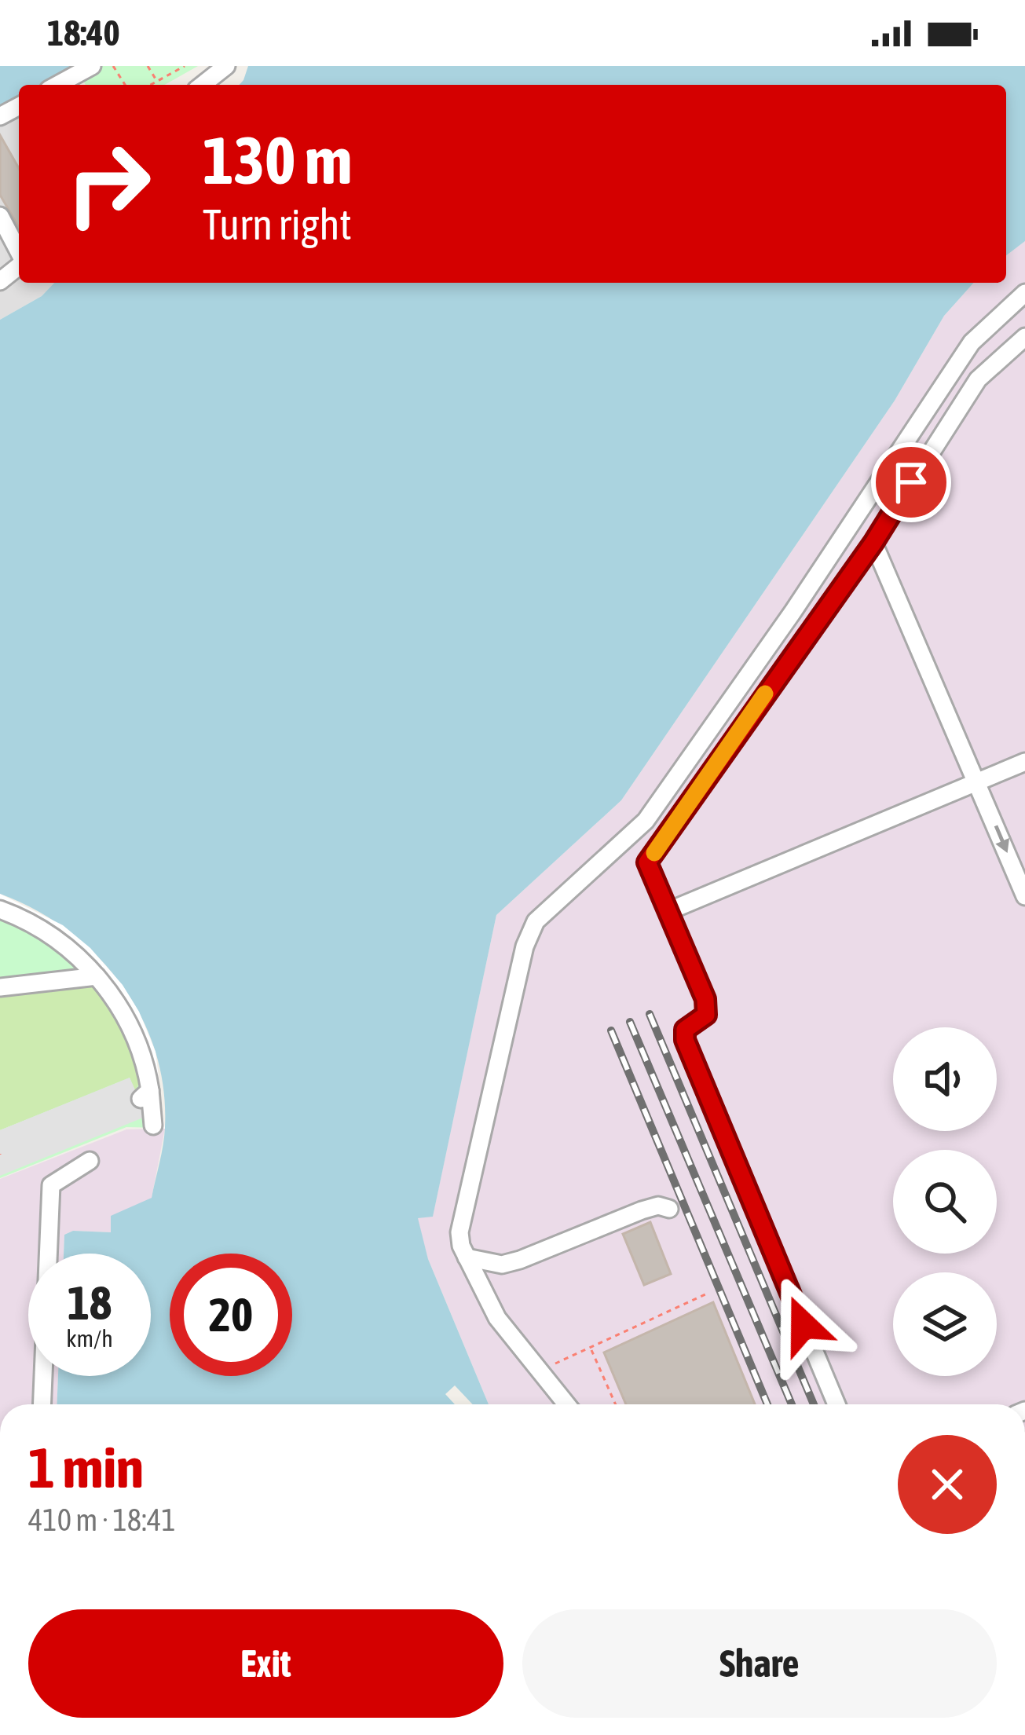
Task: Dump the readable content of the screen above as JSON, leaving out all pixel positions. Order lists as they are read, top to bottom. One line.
{"page":{"status":"18:40","turn":["130 m","Turn right"],"speed":"18 km/h","limit":"20","heading":["1 min","410 m · 18:41"],"buttons":["Exit","Share"]}}
